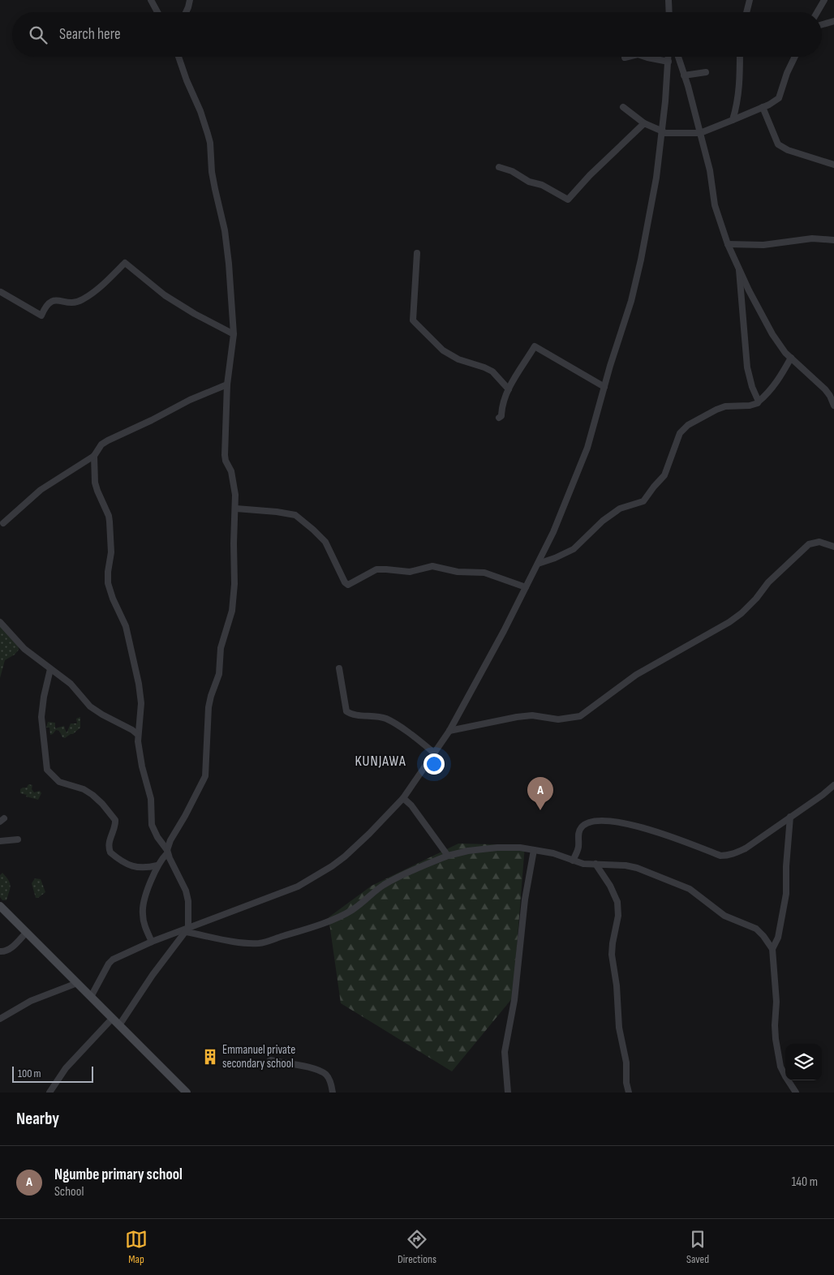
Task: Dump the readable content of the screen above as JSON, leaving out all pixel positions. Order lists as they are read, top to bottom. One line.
{"districts":["KUNJAWA"],"places":{"building":["Emmanuel private secondary school"]},"scale_bar":"100 m","page":{"search":"Search here","pins":"A","scale":"100 m","heading":"Nearby","list":[{"mark":"A","name":"Ngumbe primary school","note":"School","value":"140 m"}],"nav":["Map","Directions","Saved"]}}
